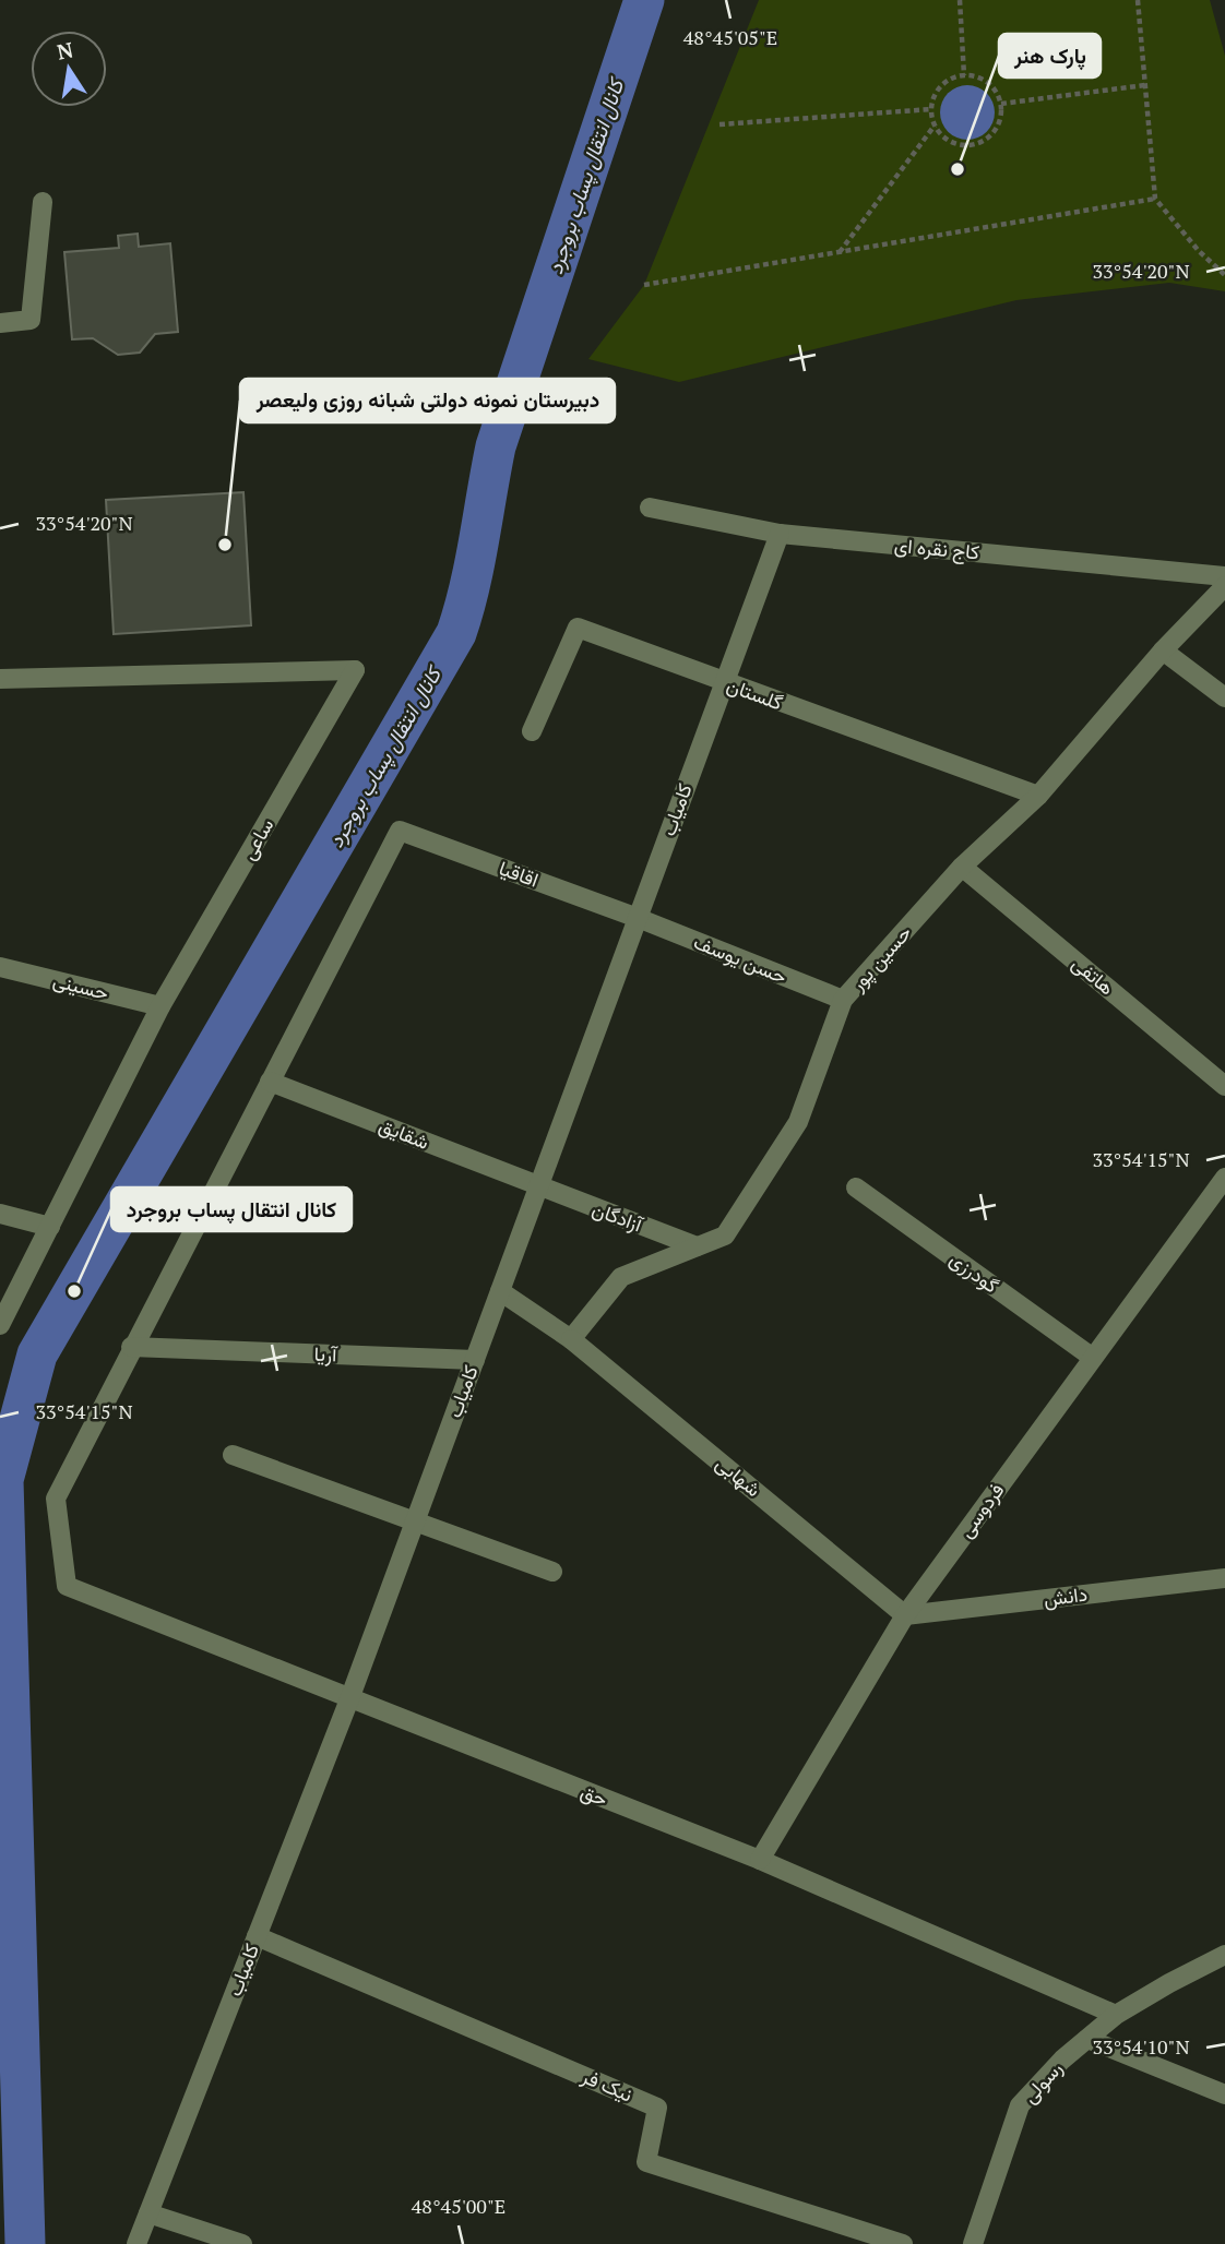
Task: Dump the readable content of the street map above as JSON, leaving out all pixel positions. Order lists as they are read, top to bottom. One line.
{"streets":{"street":["کاج نقره ای","گلستان","کامیاب","ساعی","اقاقیا","حسین پور","حسن یوسف","هاتفی","حسینی","شقایق","آزادگان","گودرزی","آریا","شهابی","فردوسی","دانش","حق","رسولی","نیک فر"]},"crossings":[["کاج نقره ای","کامیاب"],["گلستان","کامیاب"],["گلستان","حسین پور"],["کامیاب","اقاقیا"],["کامیاب","حسن یوسف"],["کامیاب","شقایق"],["کامیاب","آزادگان"],["کامیاب","آریا"],["کامیاب","حق"],["کامیاب","نیک فر"],["ساعی","حسینی"],["اقاقیا","حسن یوسف"],["اقاقیا","شقایق"],["حسین پور","حسن یوسف"],["حسین پور","هاتفی"],["حسین پور","آزادگان"],["حسین پور","شهابی"],["شقایق","آزادگان"],["گودرزی","فردوسی"],["آریا","حق"],["شهابی","فردوسی"],["شهابی","دانش"],["فردوسی","دانش"],["فردوسی","حق"],["حق","رسولی"]],"water":["کانال انتقال پساب بروجرد"],"places":["پارک هنر","دبیرستان نمونه دولتی شبانه روزی ولیعصر","کانال انتقال پساب بروجرد"],"north":"top","coordinates":["48°45'05\"E","33°54'20\"N","33°54'15\"N","33°54'10\"N","48°45'00\"E"]}
